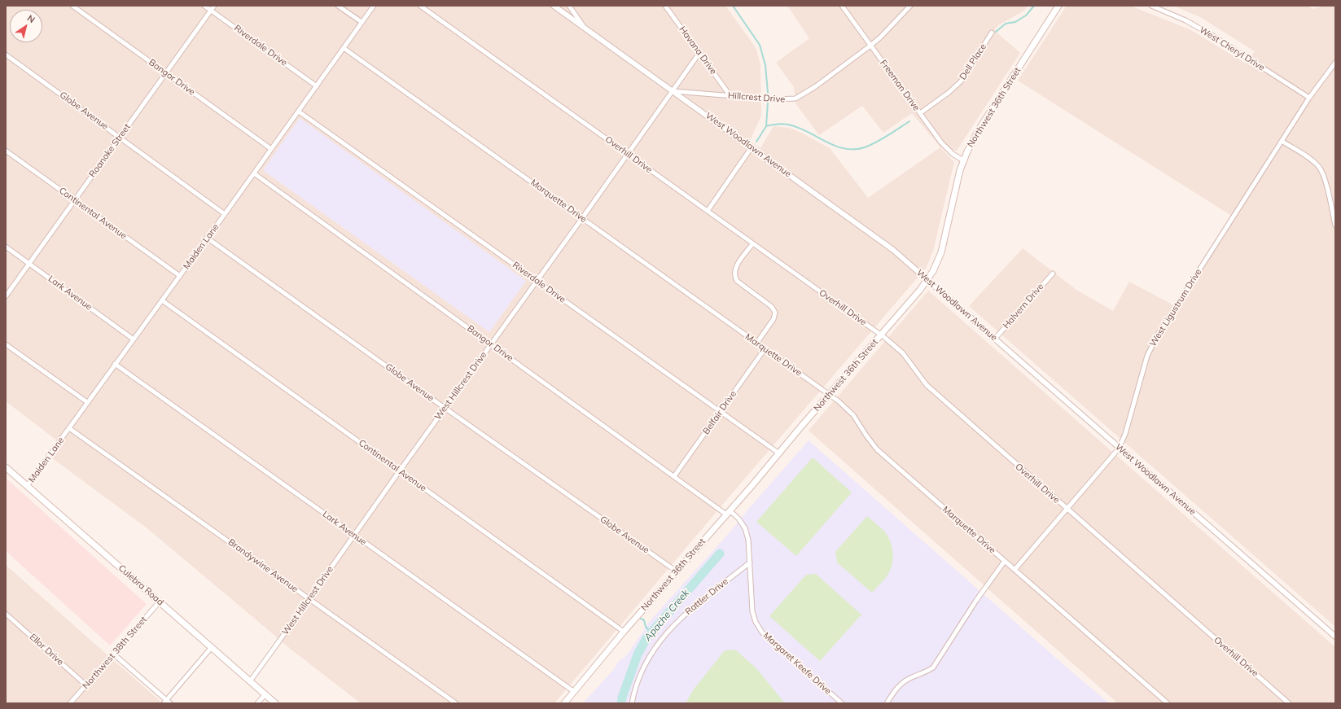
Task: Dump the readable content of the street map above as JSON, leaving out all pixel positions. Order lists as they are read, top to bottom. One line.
{"streets":{"main road":["Northwest 36th Street","Culebra Road"],"street":["Riverdale Drive","West Cheryl Drive","Havana Drive","Dell Place","Bangor Drive","Freeman Drive","Hillcrest Drive","Globe Avenue","West Woodlawn Avenue","Roanoke Street","Overhill Drive","Marquette Drive","Continental Avenue","Maiden Lane","Lark Avenue","Halvern Drive","West Ligustrum Drive","West Hillcrest Drive","Belfair Drive","Brandywine Avenue","Rattler Drive","Ellor Drive","Northwest 38th Street","Margaret Keefe Drive"]},"crossings":[["Riverdale Drive","Northwest 36th Street"],["Riverdale Drive","Roanoke Street"],["Riverdale Drive","Maiden Lane"],["Riverdale Drive","West Hillcrest Drive"],["Riverdale Drive","Belfair Drive"],["West Cheryl Drive","West Ligustrum Drive"],["Havana Drive","Hillcrest Drive"],["Dell Place","Freeman Drive"],["Bangor Drive","Northwest 36th Street"],["Bangor Drive","Roanoke Street"],["Bangor Drive","Maiden Lane"],["Bangor Drive","West Hillcrest Drive"],["Bangor Drive","Belfair Drive"],["Bangor Drive","Margaret Keefe Drive"],["Freeman Drive","Hillcrest Drive"],["Freeman Drive","Northwest 36th Street"],["Hillcrest Drive","West Woodlawn Avenue"],["Hillcrest Drive","West Hillcrest Drive"],["Northwest 36th Street","Globe Avenue"],["Northwest 36th Street","West Woodlawn Avenue"],["Northwest 36th Street","Overhill Drive"],["Northwest 36th Street","Marquette Drive"],["Northwest 36th Street","Continental Avenue"],["Northwest 36th Street","Lark Avenue"],["Northwest 36th Street","Margaret Keefe Drive"],["Globe Avenue","Roanoke Street"],["Globe Avenue","Maiden Lane"],["Globe Avenue","West Hillcrest Drive"],["West Woodlawn Avenue","Halvern Drive"],["West Woodlawn Avenue","West Ligustrum Drive"],["West Woodlawn Avenue","West Hillcrest Drive"],["Roanoke Street","Continental Avenue"],["Roanoke Street","Lark Avenue"],["Overhill Drive","West Ligustrum Drive"],["Overhill Drive","West Hillcrest Drive"],["Marquette Drive","Maiden Lane"],["Marquette Drive","West Ligustrum Drive"],["Marquette Drive","West Hillcrest Drive"],["Marquette Drive","Belfair Drive"],["Continental Avenue","Maiden Lane"],["Continental Avenue","West Hillcrest Drive"],["Maiden Lane","Lark Avenue"],["Maiden Lane","Brandywine Avenue"],["Maiden Lane","Culebra Road"],["Lark Avenue","West Hillcrest Drive"],["West Hillcrest Drive","Brandywine Avenue"],["West Hillcrest Drive","Culebra Road"],["Culebra Road","Northwest 38th Street"],["Rattler Drive","Margaret Keefe Drive"],["Ellor Drive","Northwest 38th Street"]],"water":["Apache Creek"],"north":"top right"}
